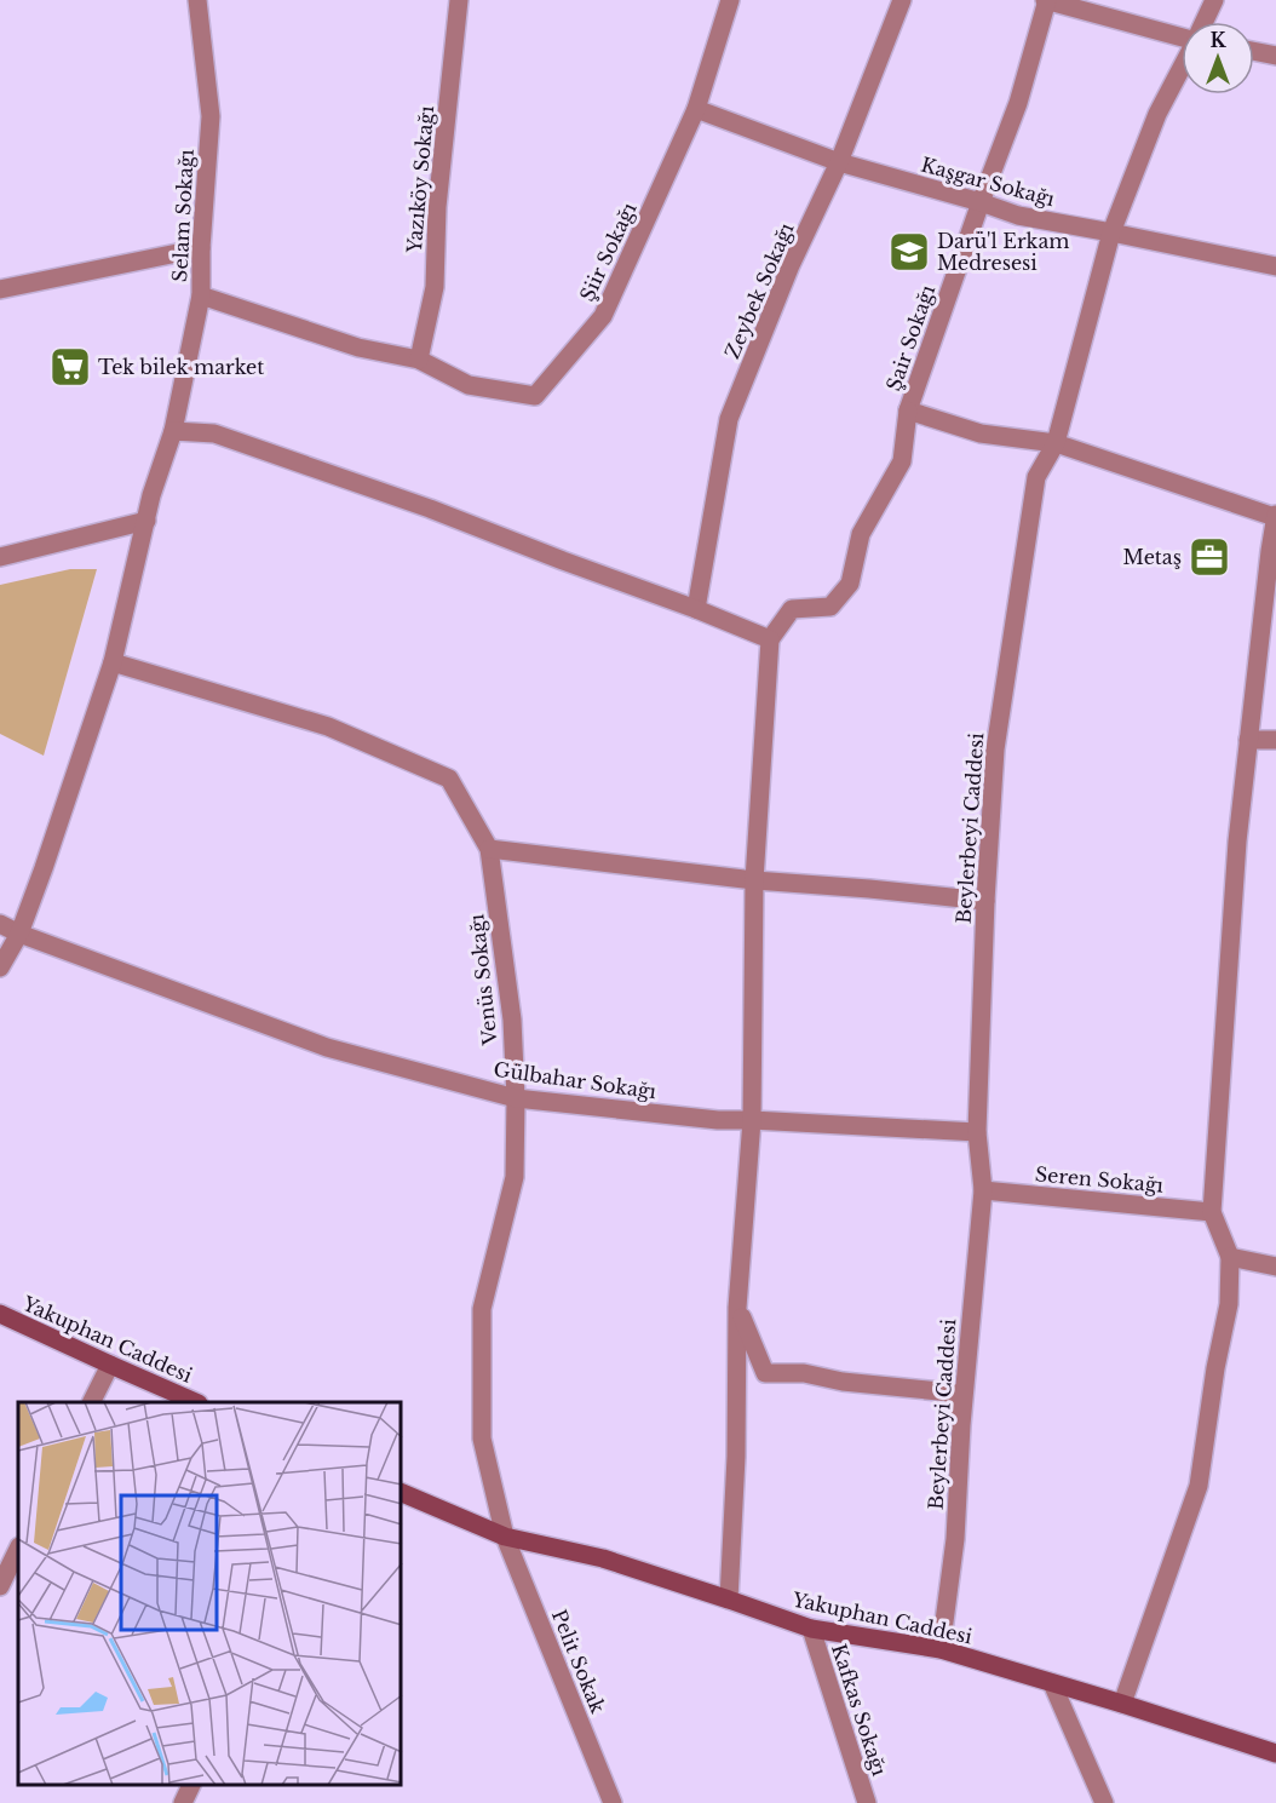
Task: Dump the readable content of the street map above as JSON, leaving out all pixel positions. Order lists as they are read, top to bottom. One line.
{"streets":{"street":["Yazıköy Sokağı","Kaşgar Sokağı","Selam Sokağı","Şiir Sokağı","Zeybek Sokağı","Şair Sokağı","Beylerbeyi Caddesi","Venüs Sokağı","Gülbahar Sokağı","Seren Sokağı","Yakuphan Caddesi","Pelit Sokak","Kafkas Sokağı"]},"crossings":[["Yazıköy Sokağı","Şiir Sokağı"],["Kaşgar Sokağı","Şiir Sokağı"],["Kaşgar Sokağı","Zeybek Sokağı"],["Kaşgar Sokağı","Şair Sokağı"],["Kaşgar Sokağı","Beylerbeyi Caddesi"],["Selam Sokağı","Şiir Sokağı"],["Selam Sokağı","Venüs Sokağı"],["Selam Sokağı","Gülbahar Sokağı"],["Şair Sokağı","Beylerbeyi Caddesi"],["Beylerbeyi Caddesi","Gülbahar Sokağı"],["Beylerbeyi Caddesi","Seren Sokağı"],["Beylerbeyi Caddesi","Yakuphan Caddesi"],["Venüs Sokağı","Gülbahar Sokağı"],["Venüs Sokağı","Yakuphan Caddesi"],["Venüs Sokağı","Pelit Sokak"],["Yakuphan Caddesi","Pelit Sokak"],["Yakuphan Caddesi","Kafkas Sokağı"]],"places":{"school or university":["Darü'l Erkam Medresesi"],"supermarket":["Tek bilek market"],"office":["Metaş"]},"north":"top"}
